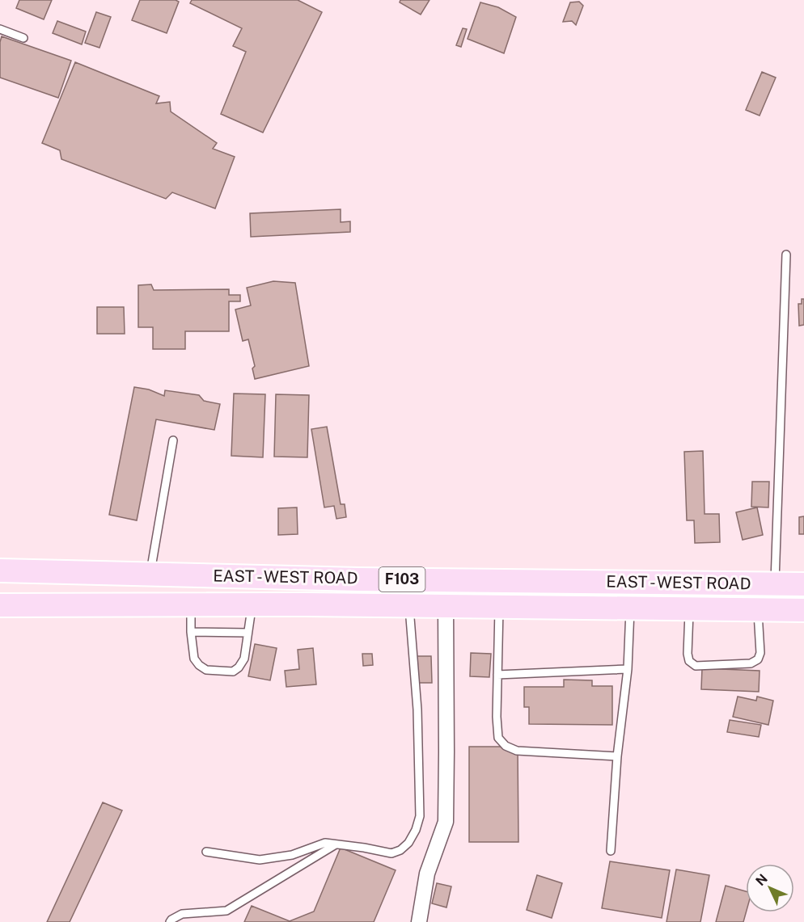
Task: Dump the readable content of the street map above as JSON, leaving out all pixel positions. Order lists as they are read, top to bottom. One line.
{"streets":{"main road":["EAST - WEST ROAD","F103"]},"north":"top left"}
